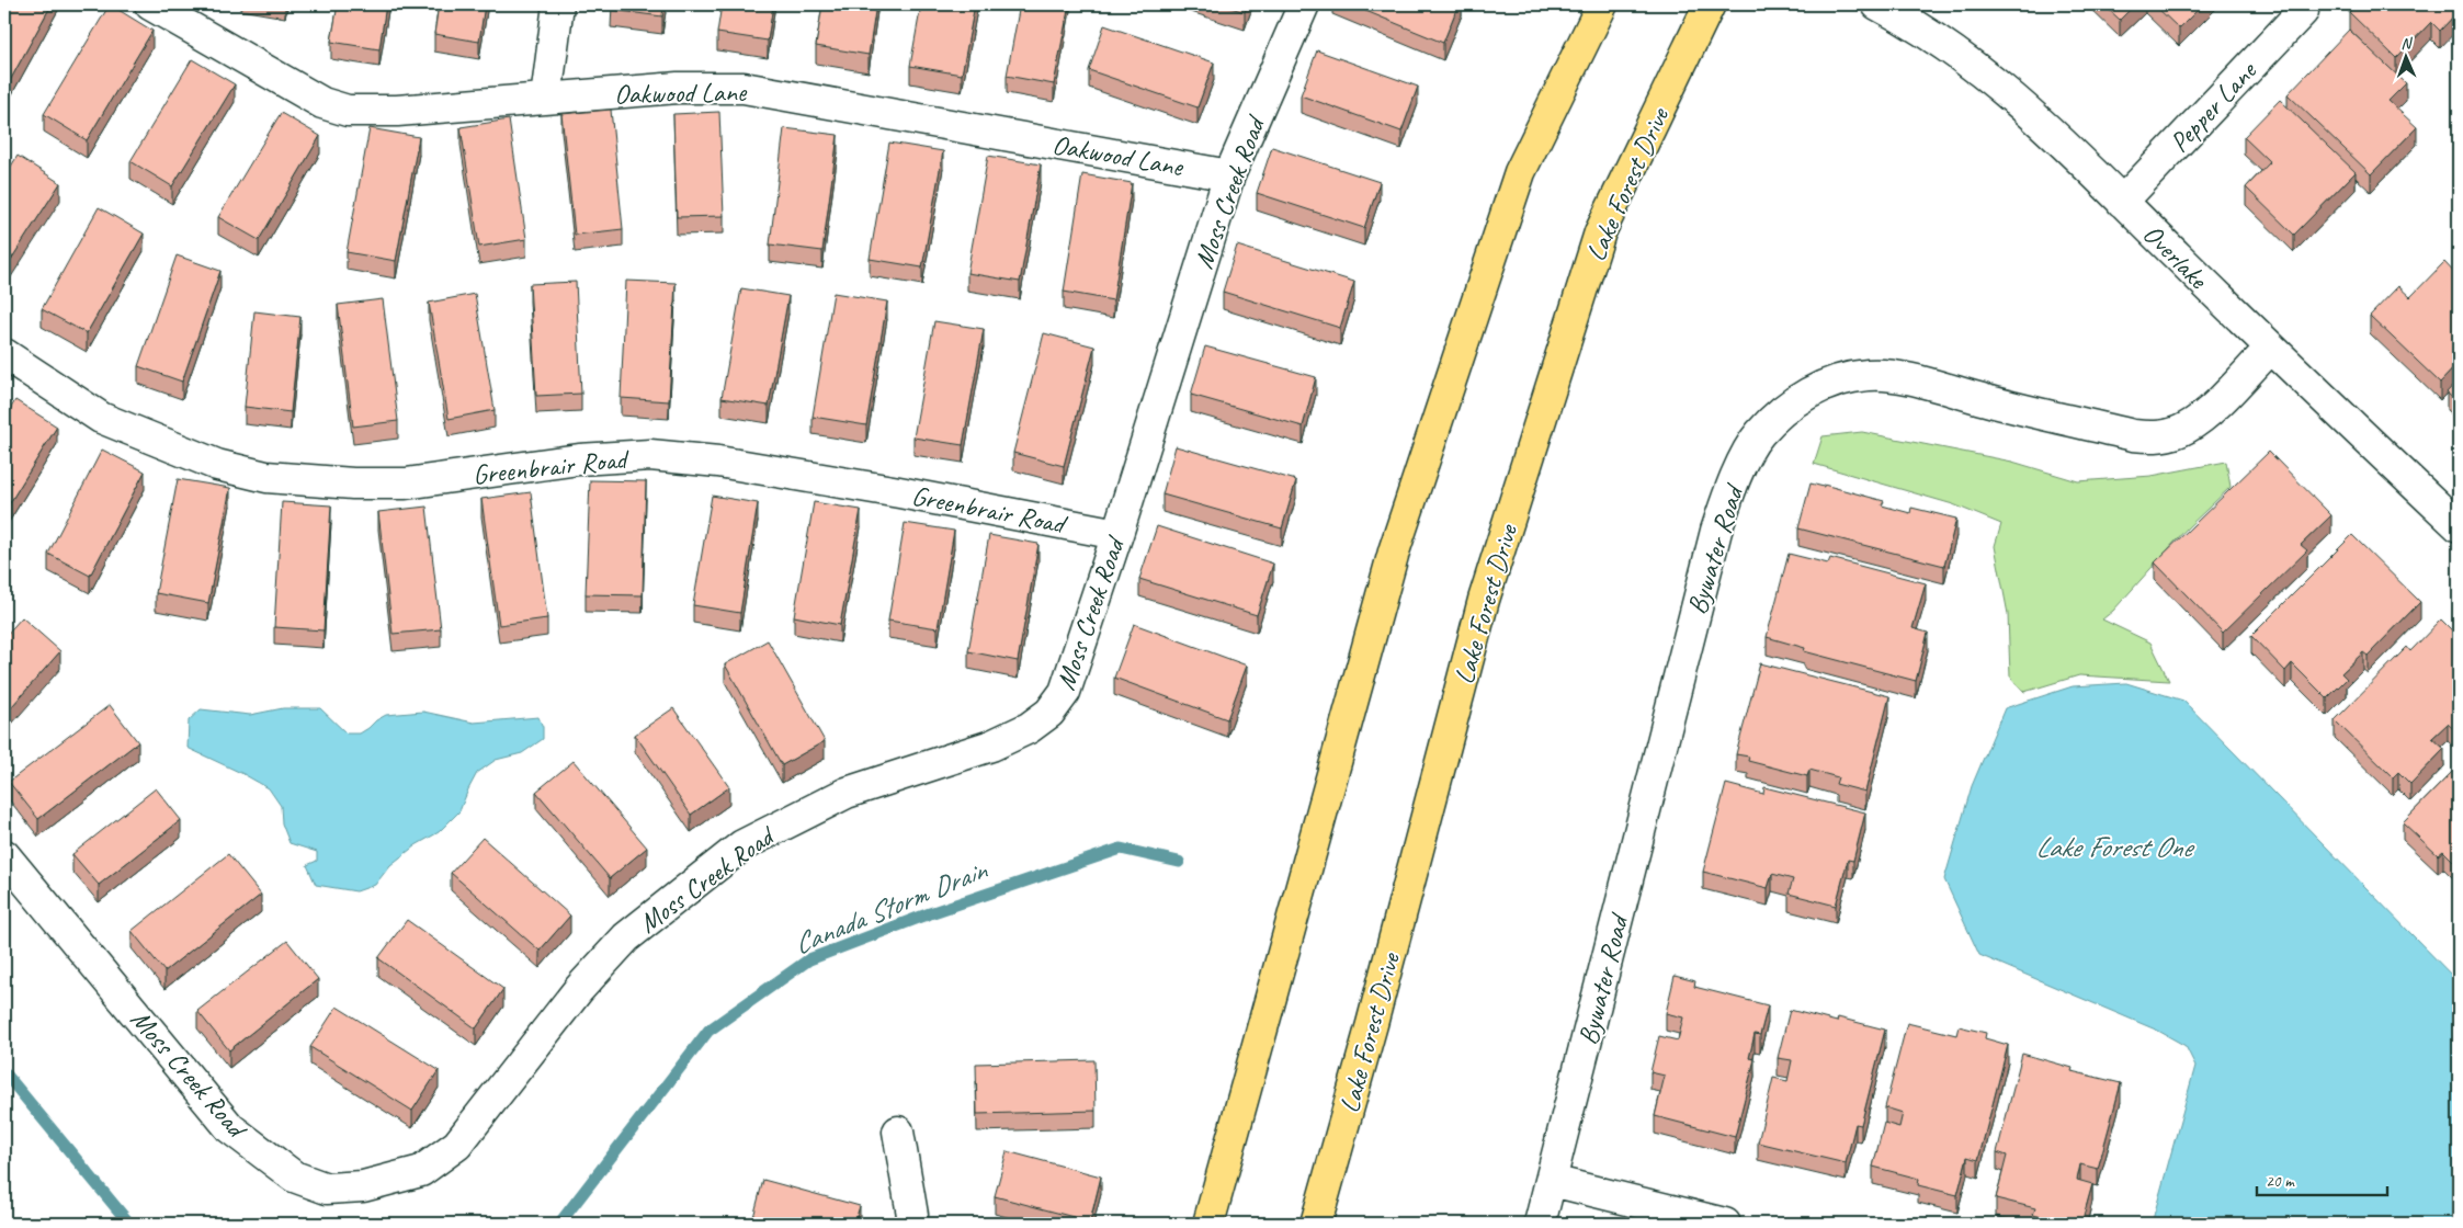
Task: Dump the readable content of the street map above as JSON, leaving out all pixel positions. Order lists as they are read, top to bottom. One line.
{"streets":{"main road":["Lake Forest Drive"],"street":["Oakwood Lane","Pepper Lane","Moss Creek Road","Overlake","Greenbrair Road","Bywater Road"]},"crossings":[["Oakwood Lane","Moss Creek Road"],["Pepper Lane","Overlake"],["Moss Creek Road","Greenbrair Road"],["Overlake","Bywater Road"]],"water":["Lake Forest One","Canada Storm Drain"],"scale_bar":"20 m","north":"top"}
